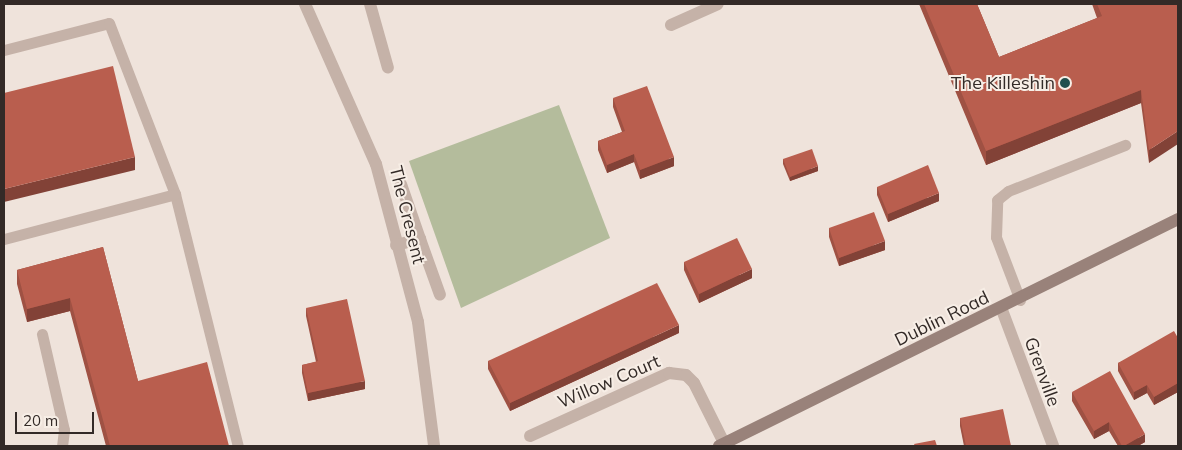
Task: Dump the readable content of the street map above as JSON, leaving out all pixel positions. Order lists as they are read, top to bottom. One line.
{"streets":{"main road":["Dublin Road"],"street":["The Cresent","Grenville","Willow Court"]},"crossings":[["Dublin Road","Grenville"],["Dublin Road","Willow Court"]],"places":["The Killeshin"],"scale_bar":"20 m"}
